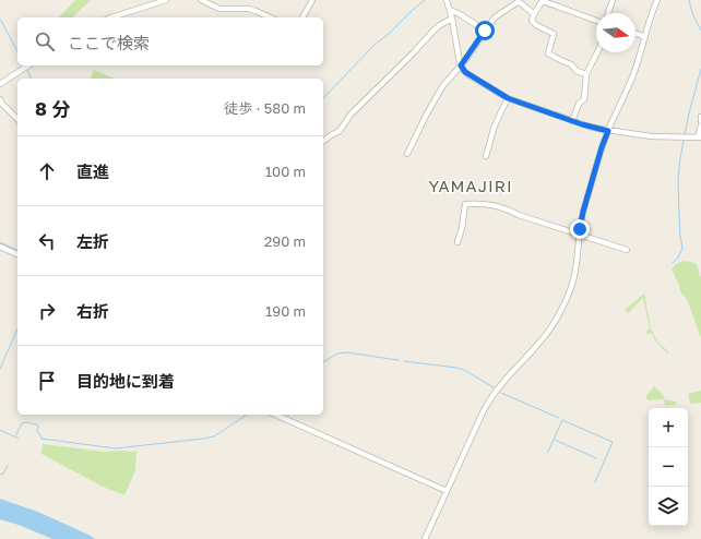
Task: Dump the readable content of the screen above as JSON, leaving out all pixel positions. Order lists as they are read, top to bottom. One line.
{"districts":["YAMAJIRI"],"north":"right","page":{"search":"ここで検索","heading":["8 分","徒歩 · 580 m"],"list":[["直進","100 m"],["左折","290 m"],["右折","190 m"],"目的地に到着"],"map_buttons":["+","−"]}}
